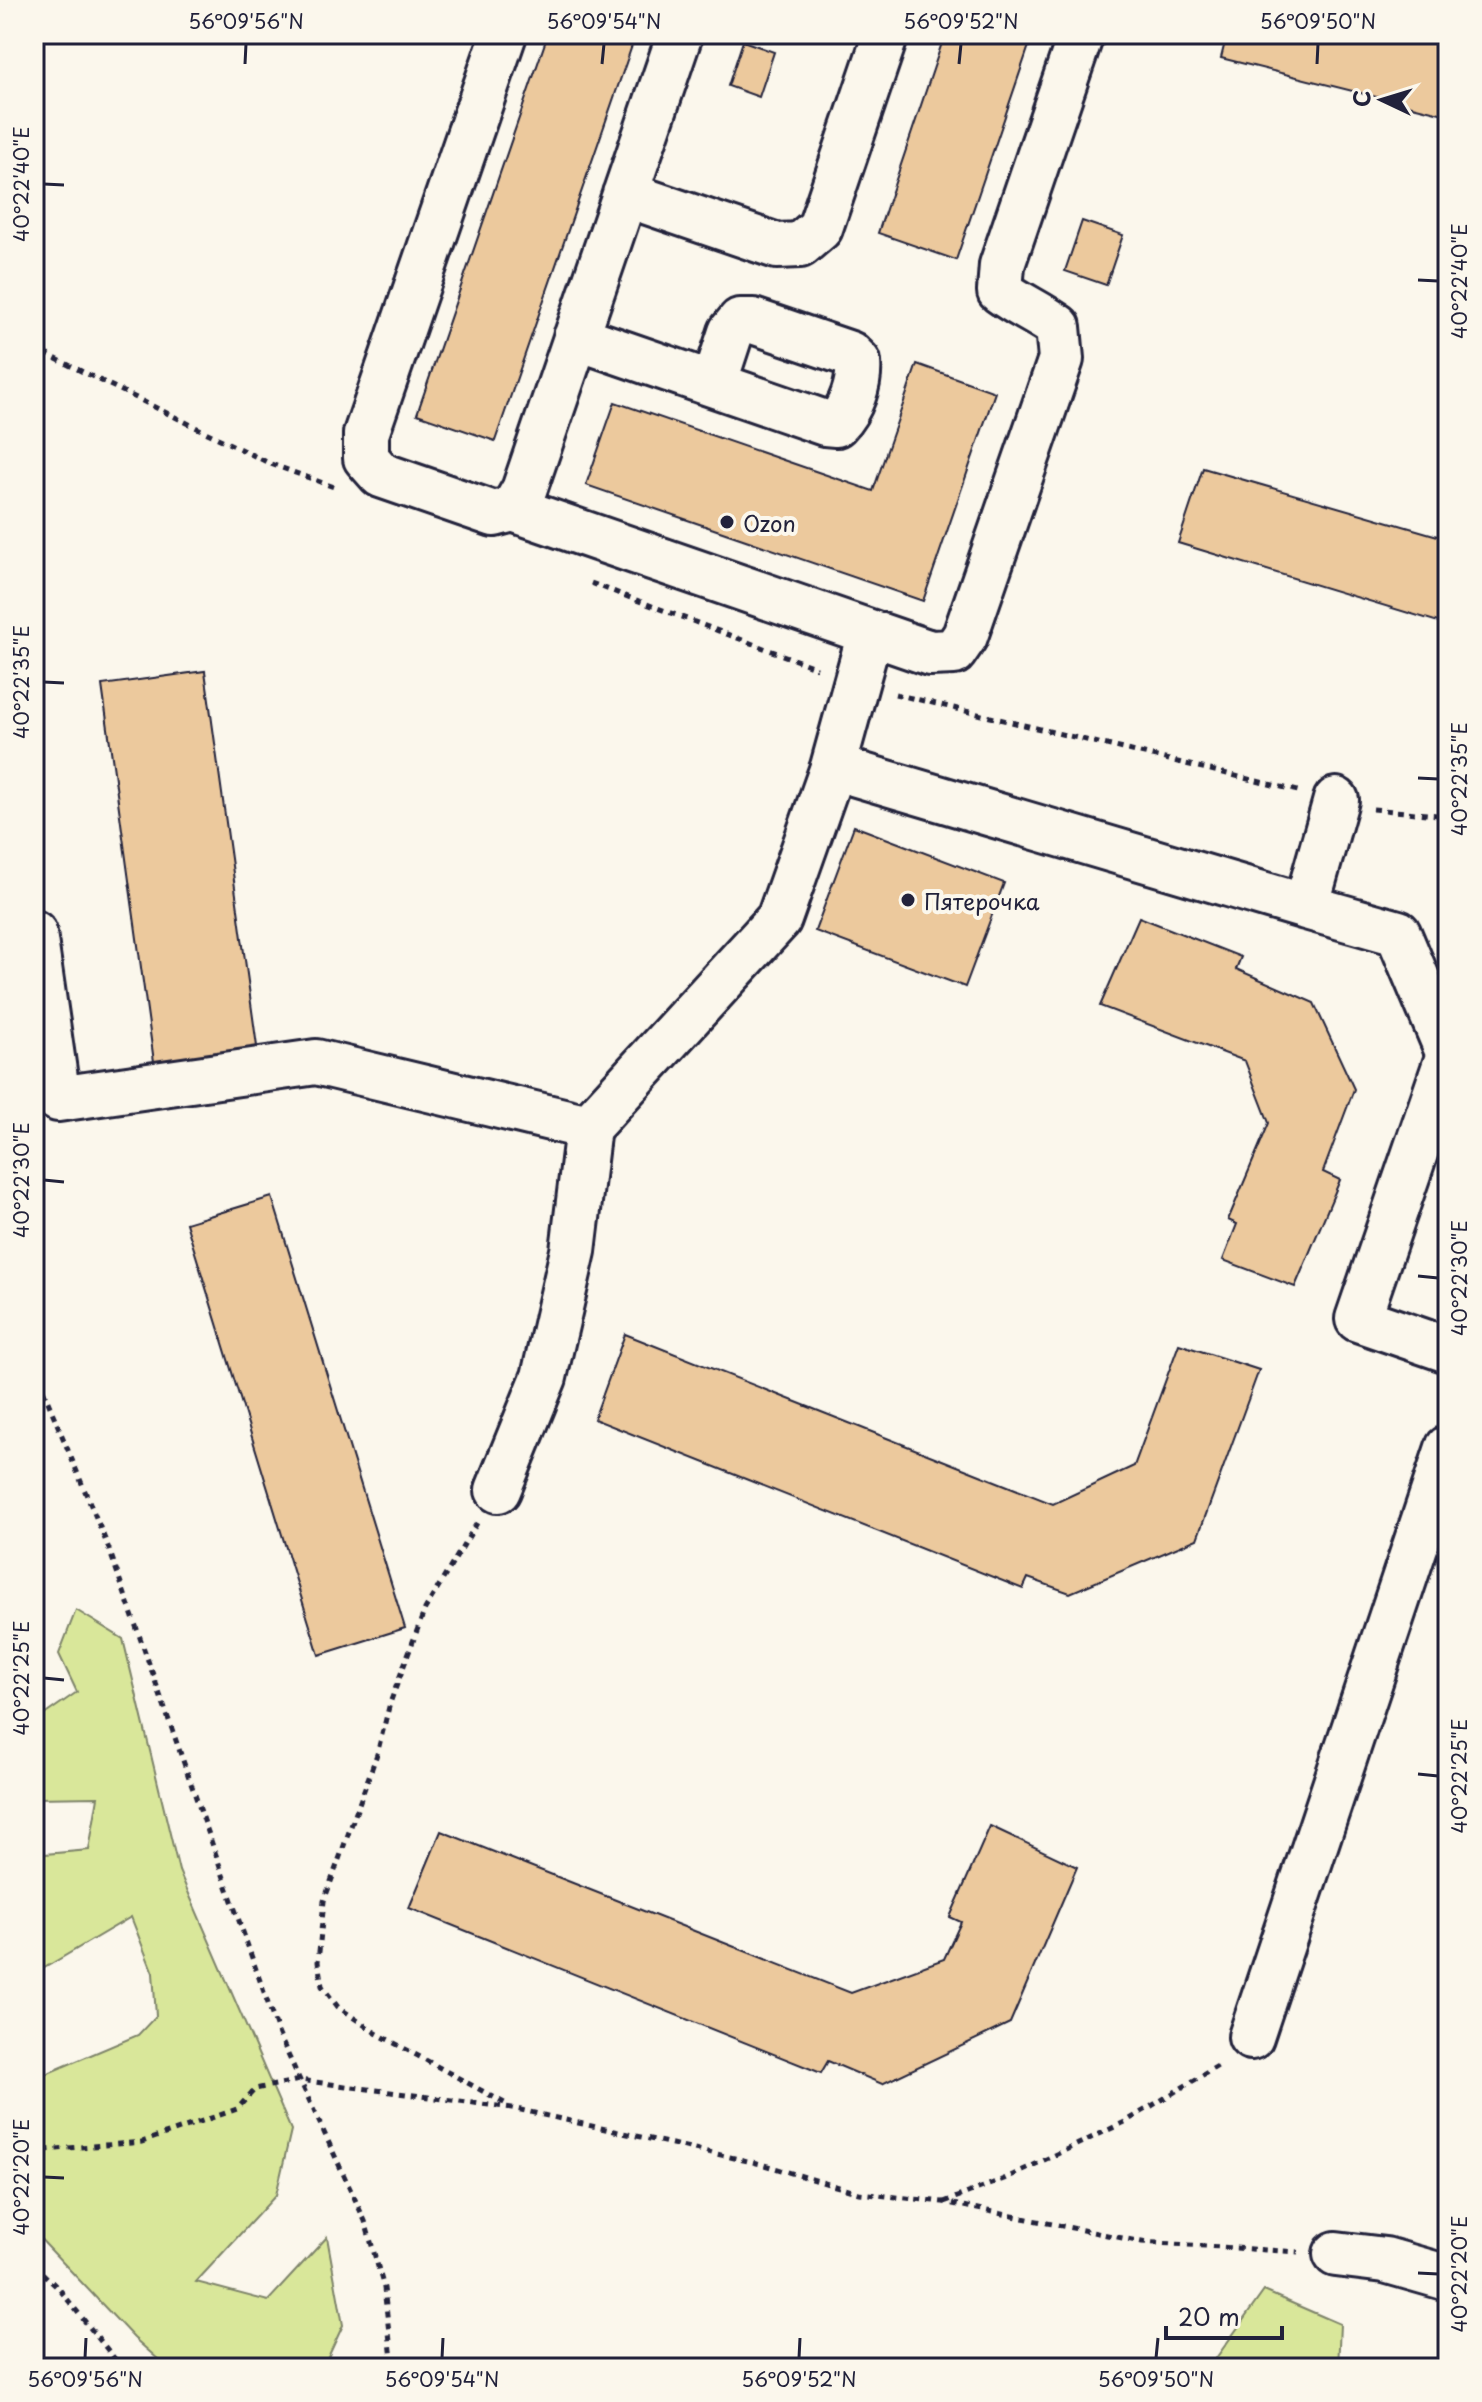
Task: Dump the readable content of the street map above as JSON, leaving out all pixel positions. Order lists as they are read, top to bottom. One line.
{"places":["Ozon","Пятерочка"],"scale_bar":"20 m","north":"left","coordinates":["56°09'56\"N","56°09'54\"N","56°09'52\"N","56°09'50\"N","40°22'40\"E","40°22'35\"E","40°22'30\"E","40°22'25\"E","40°22'20\"E"]}
